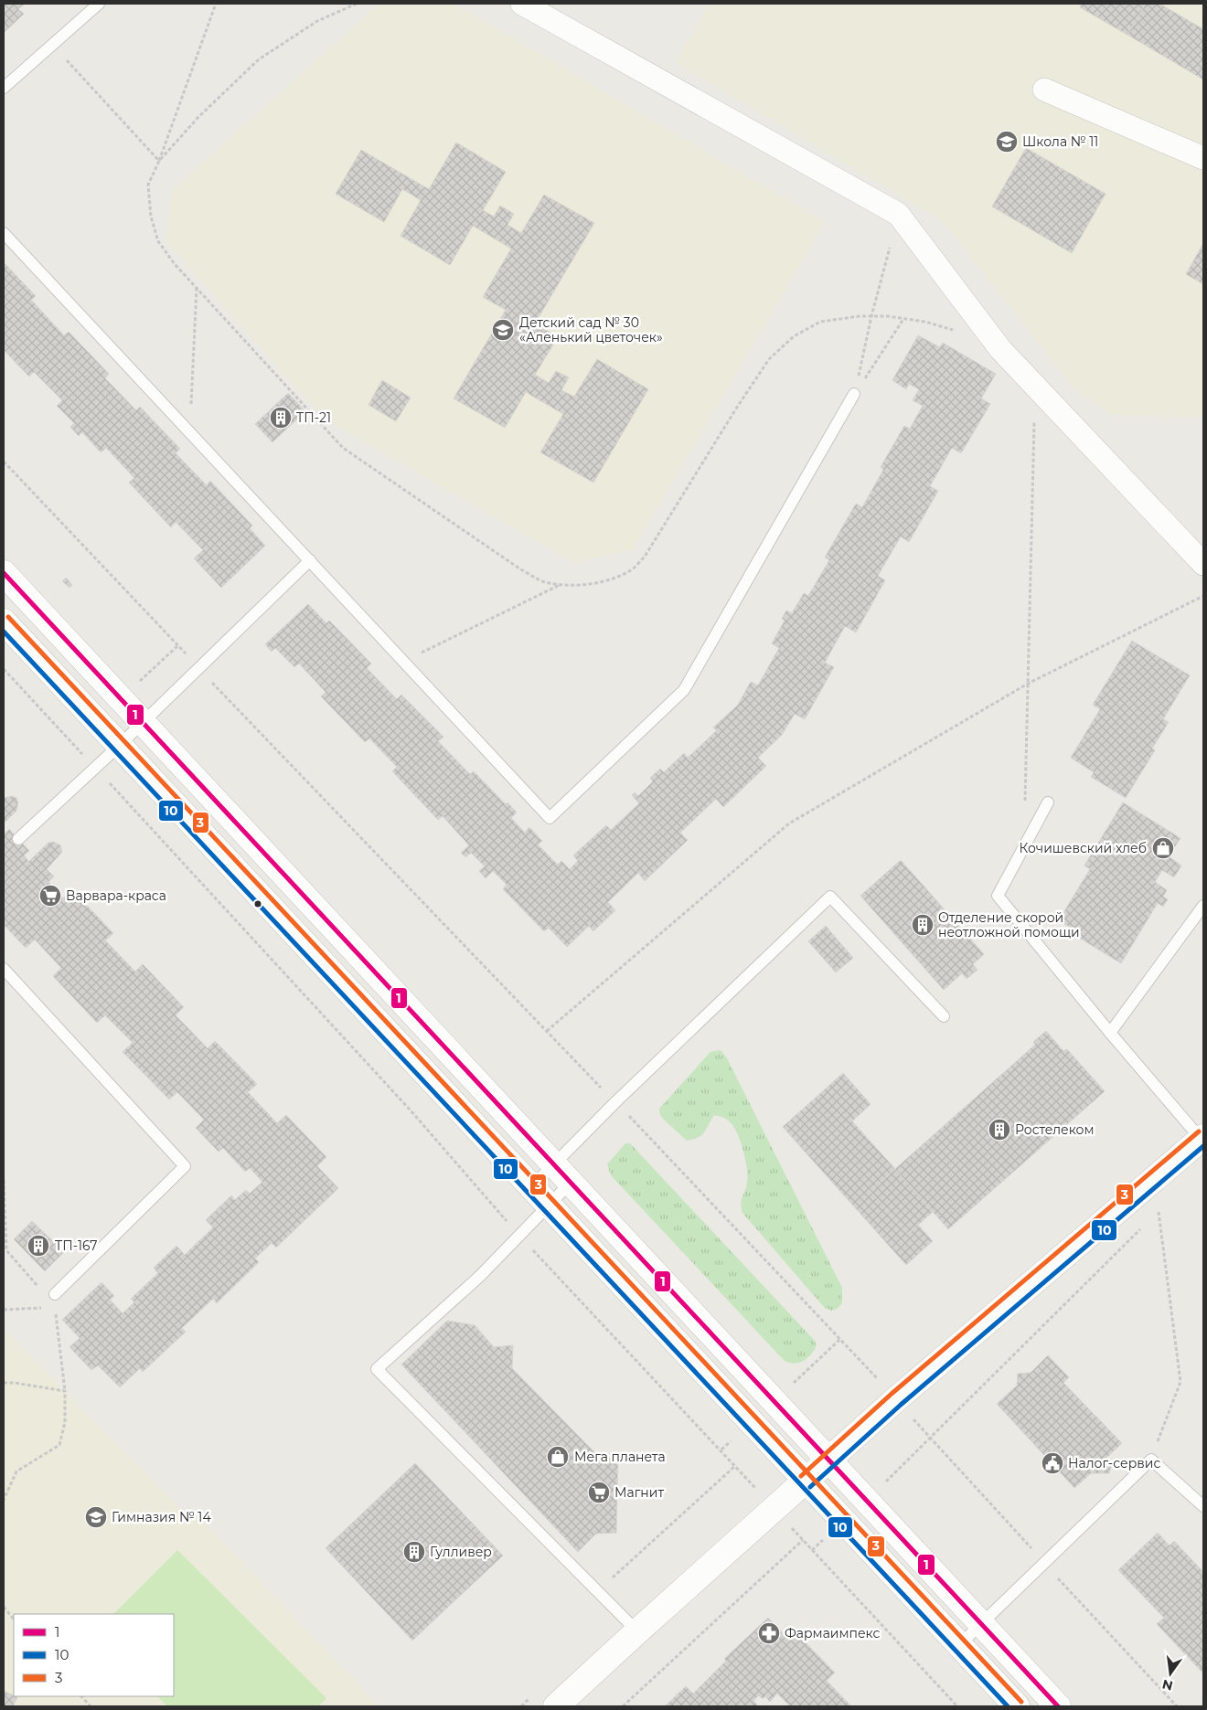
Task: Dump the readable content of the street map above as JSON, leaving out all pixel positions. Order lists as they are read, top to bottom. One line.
{"places":{"school or university":["Школа № 11","Детский сад № 30 «Аленький цветочек»","Гимназия № 14"],"building":["ТП-21","Отделение скорой неотложной помощи","Ростелеком","ТП-167","Гулливер"],"shop":["Кочишевский хлеб","Мега планета"],"supermarket":["Варвара-краса","Магнит"],"public building":["Налог-сервис"],"pharmacy":["Фармаимпекс"]},"lines":["transit line 1","transit line 3","transit line 10"],"legend":["1","10","3"],"north":"bottom"}
